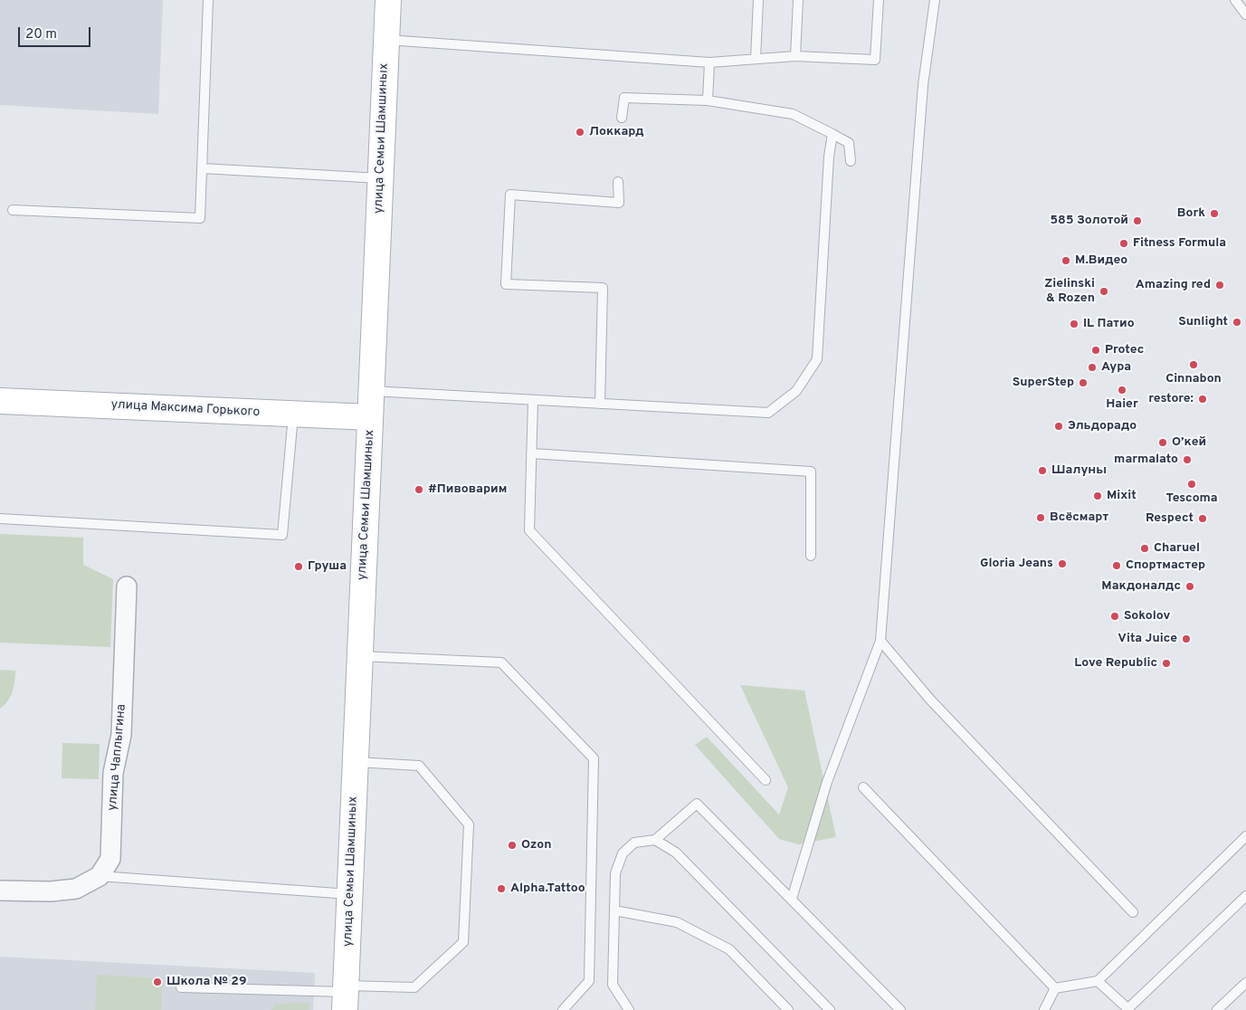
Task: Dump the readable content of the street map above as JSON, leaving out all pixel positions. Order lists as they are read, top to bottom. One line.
{"streets":{"street":["улица Семьи Шамшиных","улица Максима Горького","улица Чаплыгина"]},"crossings":[["улица Семьи Шамшиных","улица Максима Горького"]],"places":["Локкард","Bork","585 Золотой","Fitness Formula","М.Видео","Amazing red","Zielinski & Rozen","Sunlight","IL Патио","Protec","Cinnabon","Аура","SuperStep","Haier","restore:","Эльдорадо","О’кей","marmalato","Шалуны","Tescoma","#Пивоварим","Mixit","Всёсмарт","Respect","Charuel","Gloria Jeans","Спортмастер","Груша","Макдоналдс","Sokolov","Vita Juice","Love Republic","Ozon","Alpha.Tattoo","Школа № 29"],"scale_bar":"20 m"}
